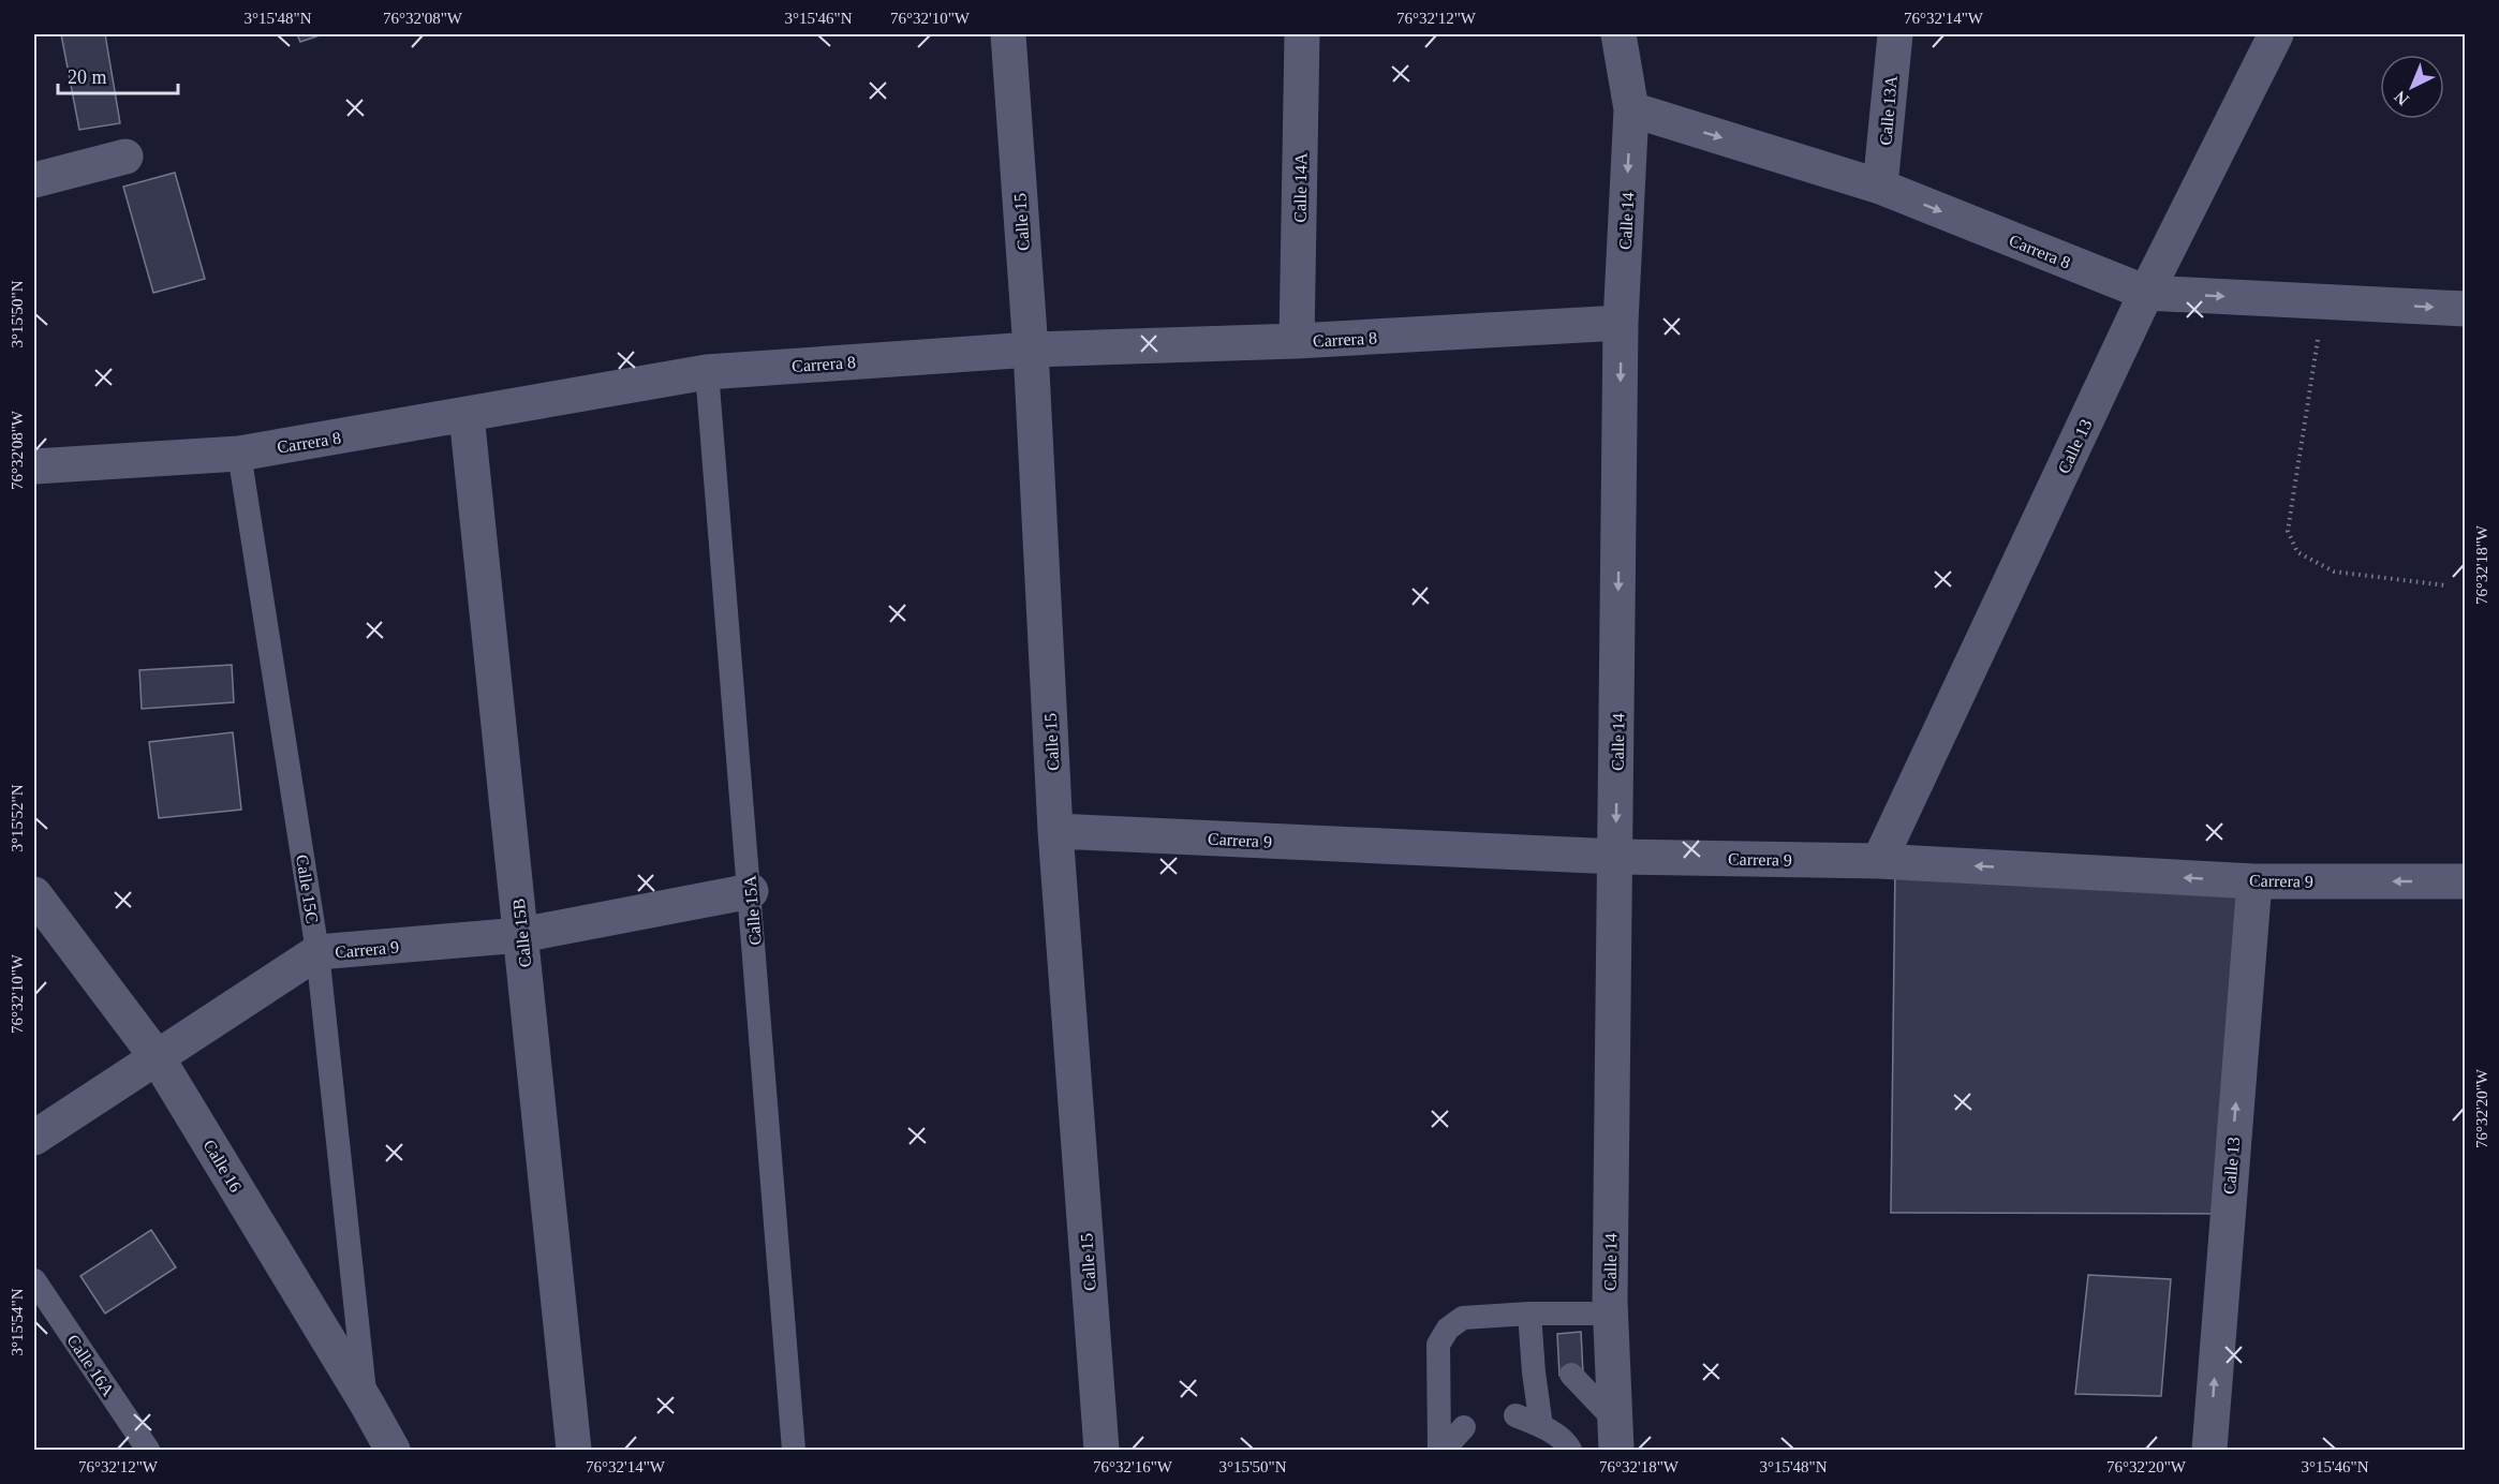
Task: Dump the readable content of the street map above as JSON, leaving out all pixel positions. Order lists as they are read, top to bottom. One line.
{"streets":{"street":["Calle 13A","Calle 14A","Calle 14","Calle 15","Carrera 8","Calle 13","Carrera 9","Calle 15B","Calle 16"],"lane":["Calle 15C","Calle 15A","Calle 16A"]},"crossings":[["Calle 13A","Carrera 8"],["Calle 14A","Carrera 8"],["Calle 14","Carrera 8"],["Calle 14","Carrera 9"],["Calle 15","Carrera 8"],["Calle 15","Carrera 9"],["Carrera 8","Calle 13"],["Carrera 8","Calle 15C"],["Carrera 8","Calle 15A"],["Carrera 8","Calle 15B"],["Calle 13","Carrera 9"],["Carrera 9","Calle 15C"],["Carrera 9","Calle 15A"],["Carrera 9","Calle 15B"],["Carrera 9","Calle 16"],["Calle 15C","Calle 16"]],"one_way":["Calle 14","Calle 13"],"scale_bar":"20 m","north":"bottom left","coordinates":["3°15'48\"N","76°32'08\"W","3°15'46\"N","76°32'10\"W","76°32'12\"W","76°32'14\"W","3°15'50\"N","76°32'18\"W","3°15'52\"N","76°32'20\"W","3°15'54\"N","76°32'16\"W"]}
